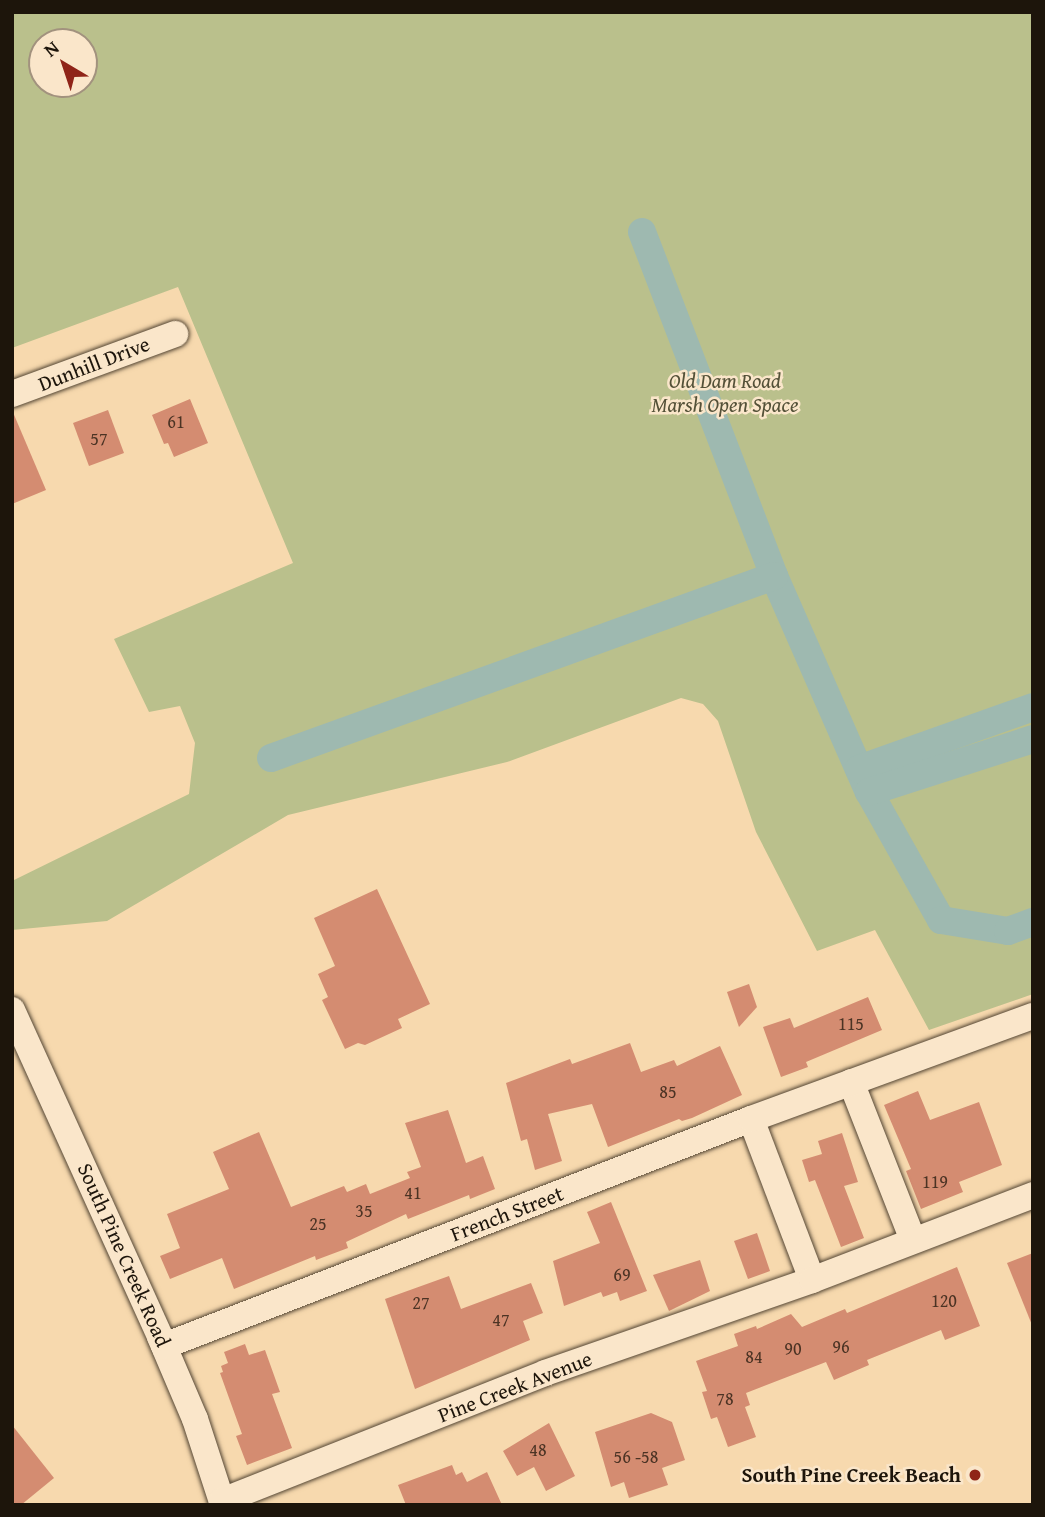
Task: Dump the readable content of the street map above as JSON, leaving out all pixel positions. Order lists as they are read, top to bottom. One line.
{"streets":{"street":["Dunhill Drive","French Street","South Pine Creek Road","Pine Creek Avenue"]},"crossings":[["French Street","South Pine Creek Road"],["South Pine Creek Road","Pine Creek Avenue"]],"parks":["Old Dam Road Marsh Open Space"],"places":["South Pine Creek Beach"],"house_numbers":["61","57","115","85","119","41","35","25","69","120","27","47","96","90","84","78","48","56 -58"],"north":"top left"}
